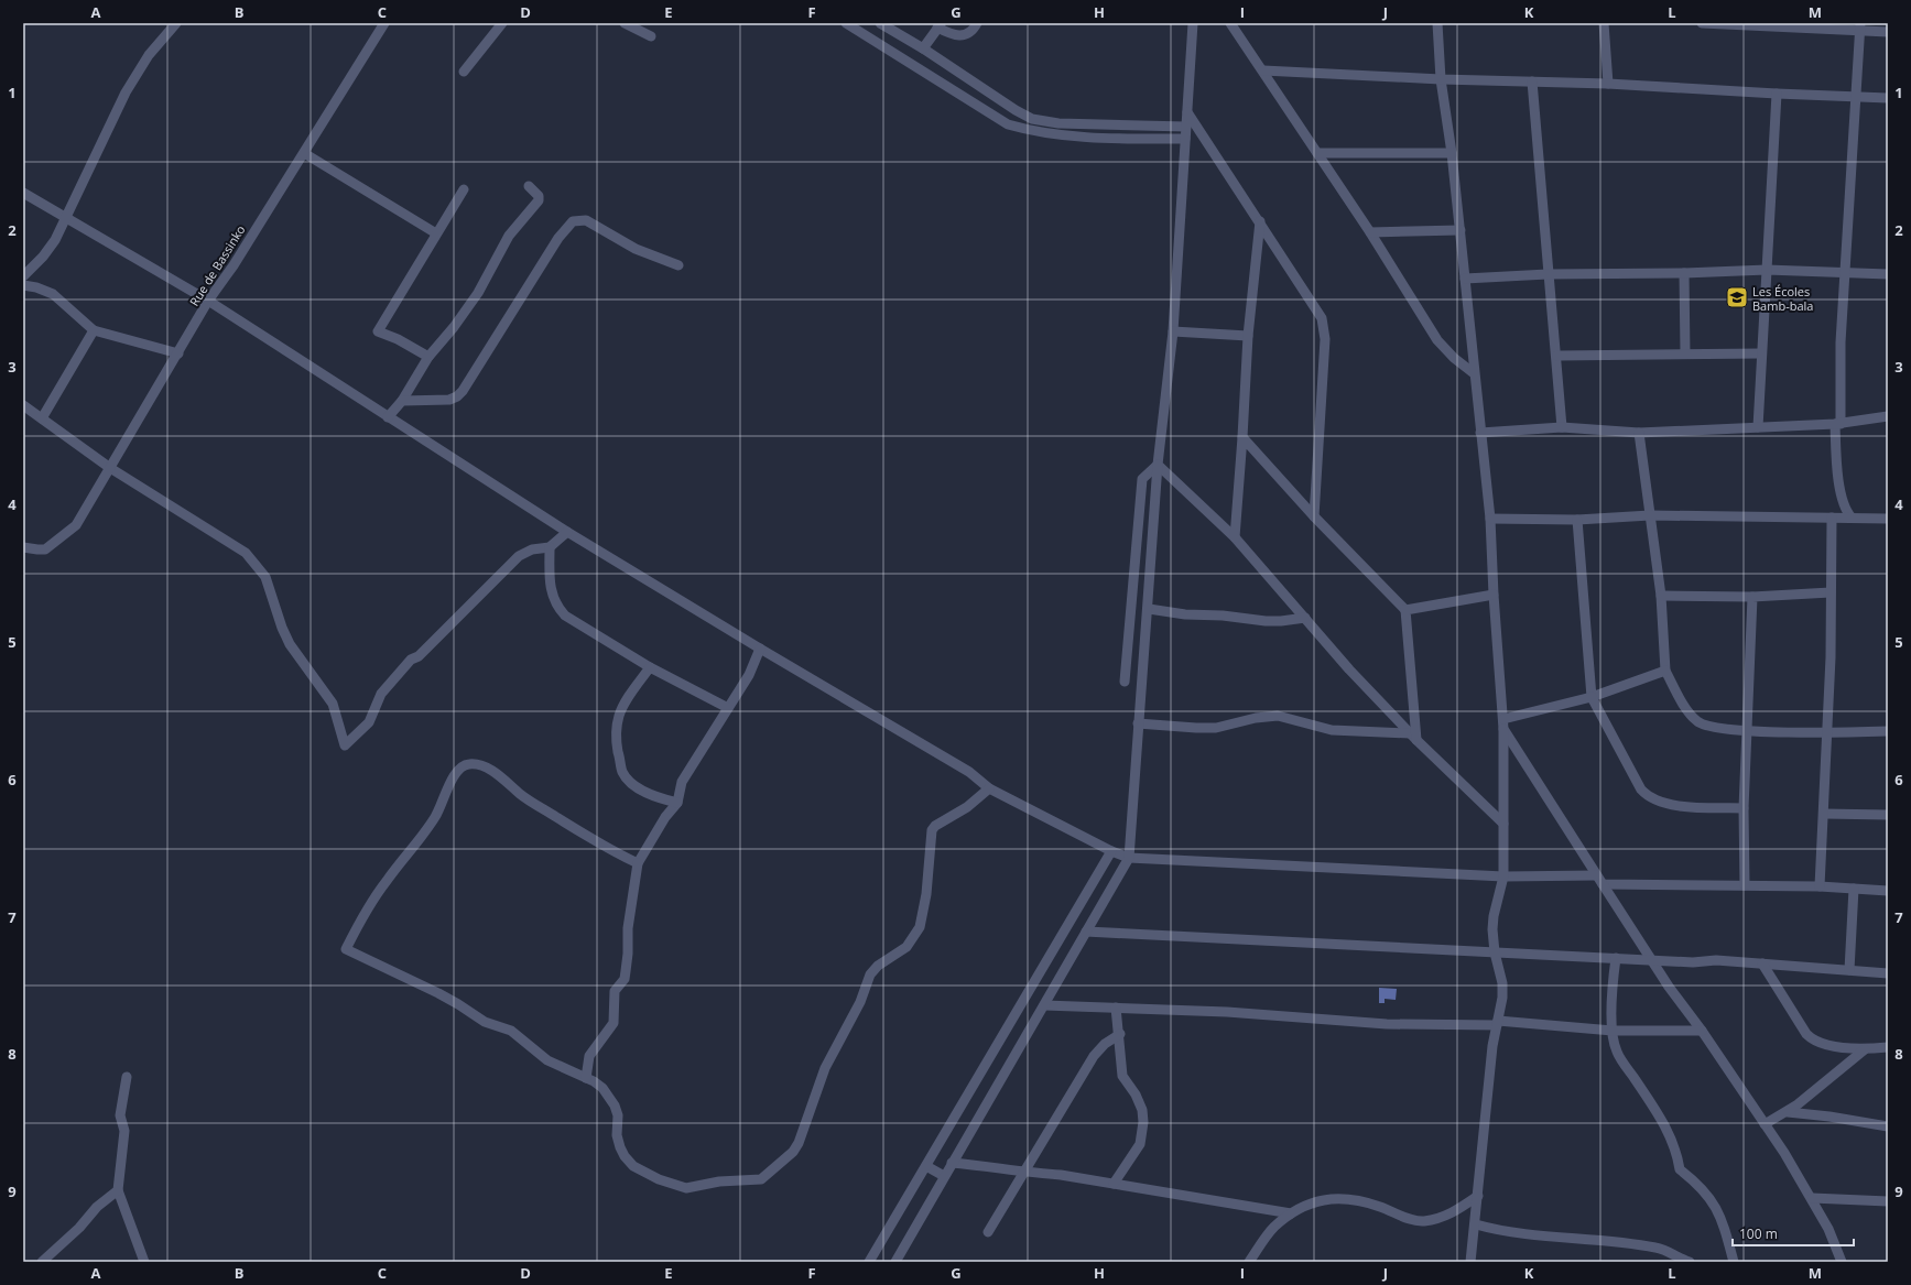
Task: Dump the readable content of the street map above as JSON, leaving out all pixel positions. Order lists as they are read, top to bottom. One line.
{"streets":{"street":["Rue de Bassinko"]},"places":{"school or university":["Les Écoles Bamb-bala"]},"scale_bar":"100 m","grid":{"columns":["A","B","C","D","E","F","G","H","I","J","K","L","M"],"rows":["1","2","3","4","5","6","7","8","9"]}}
